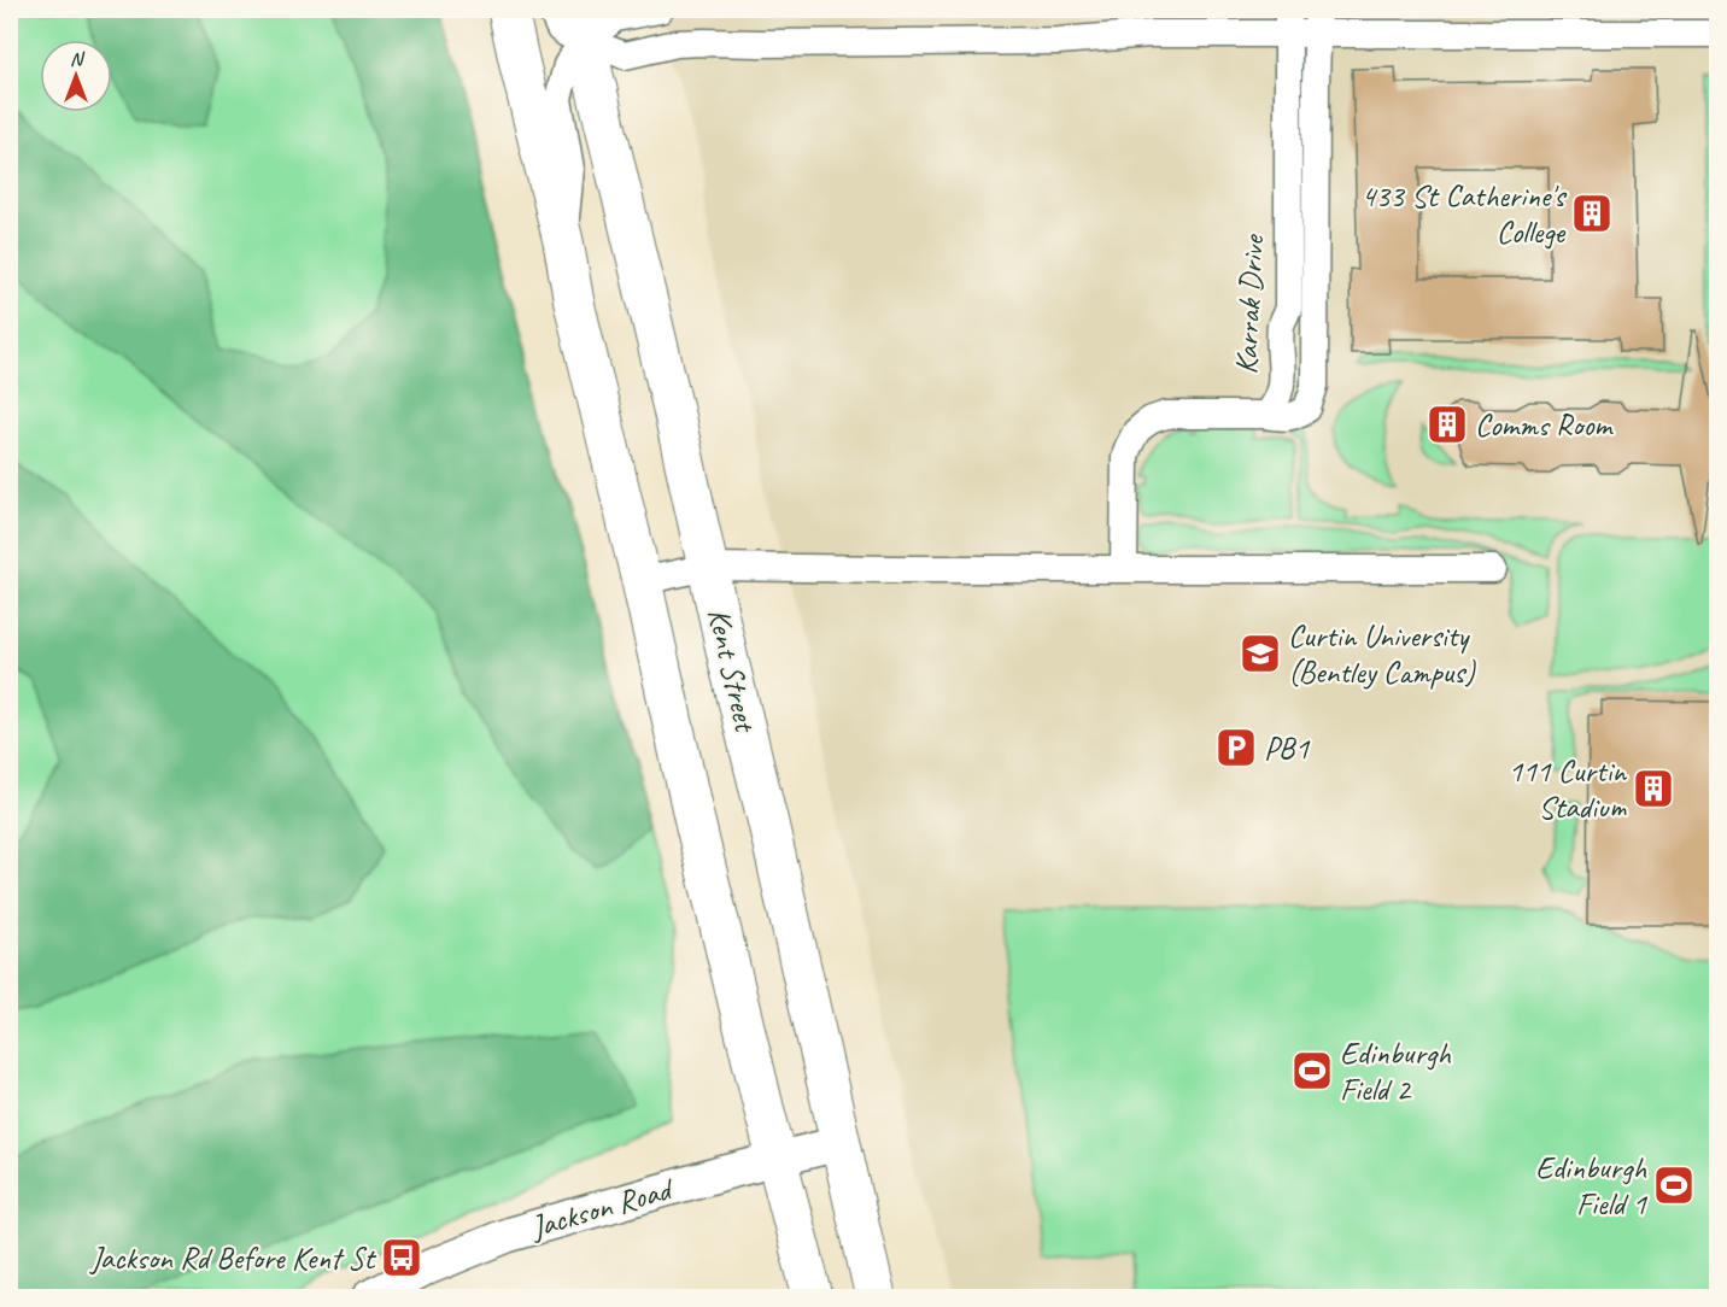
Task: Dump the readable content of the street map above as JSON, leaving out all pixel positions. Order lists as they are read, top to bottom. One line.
{"streets":{"main road":["Kent Street"],"street":["Karrak Drive","Jackson Road"]},"crossings":[["Kent Street","Jackson Road"]],"places":{"building":["433 St Catherine's College","Comms Room","111 Curtin Stadium"],"school or university":["Curtin University (Bentley Campus)"],"parking":["PB1"],"sports":["Edinburgh Field 2","Edinburgh Field 1"],"bus stop":["Jackson Rd Before Kent St"]},"north":"top"}
